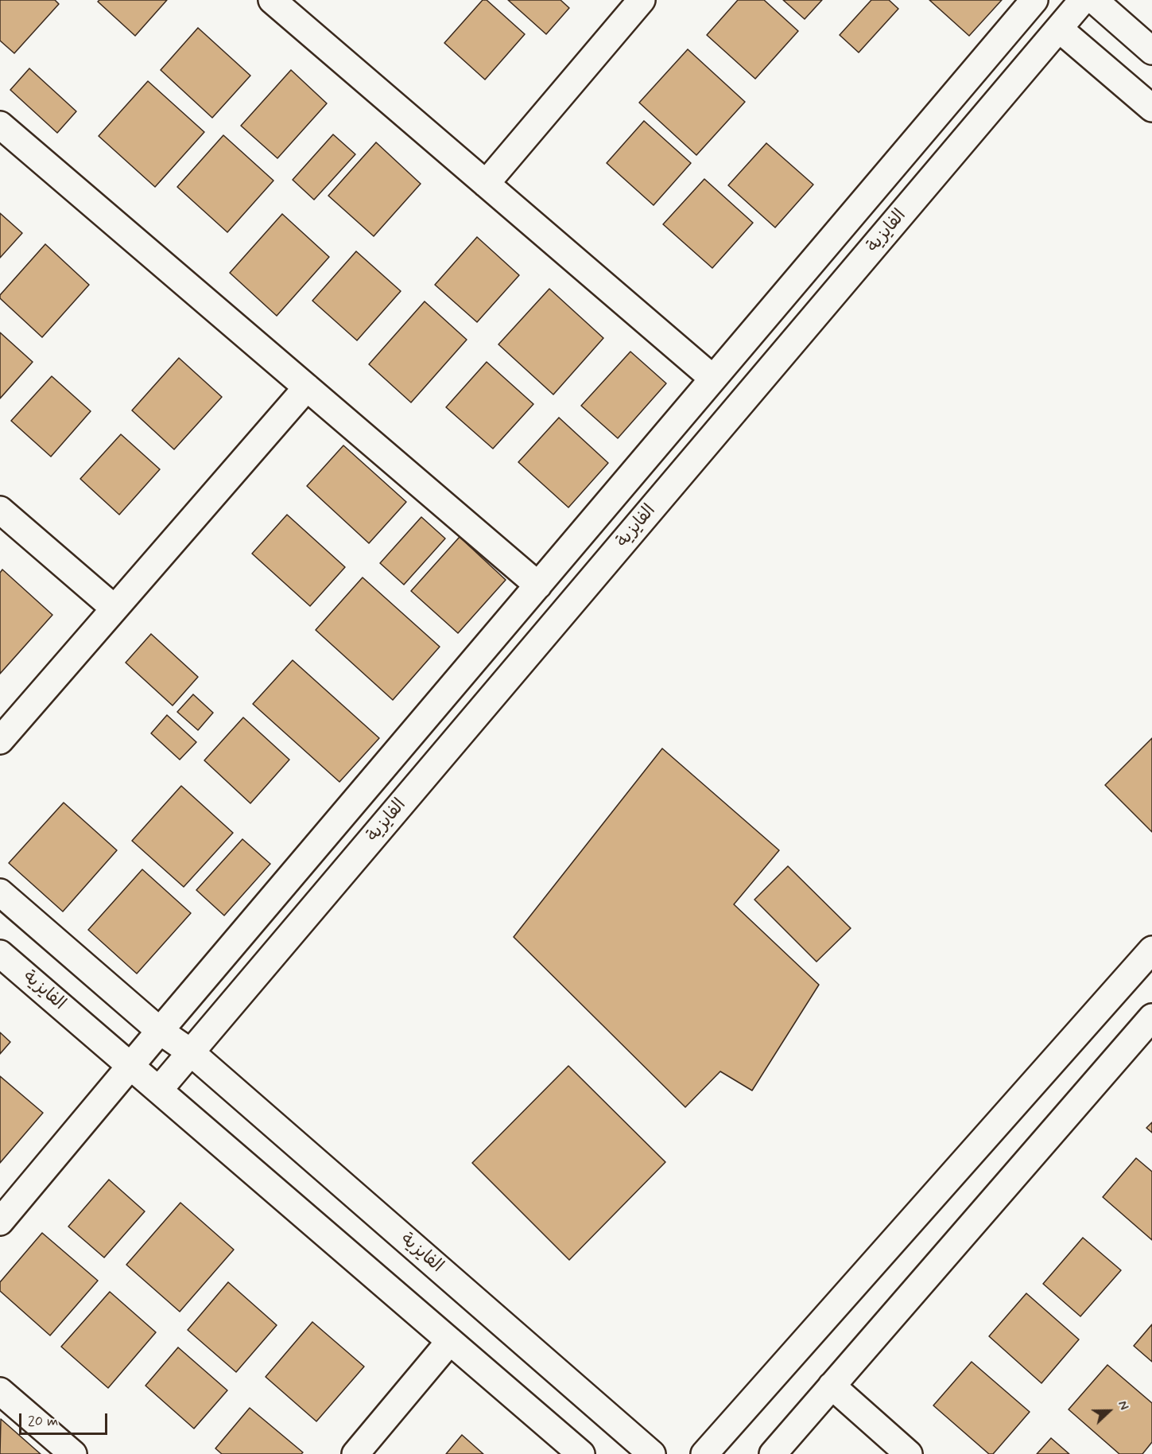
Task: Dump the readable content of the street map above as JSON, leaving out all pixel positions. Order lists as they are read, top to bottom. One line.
{"streets":{"street":["الفايزية"]},"scale_bar":"20 m","north":"right"}
